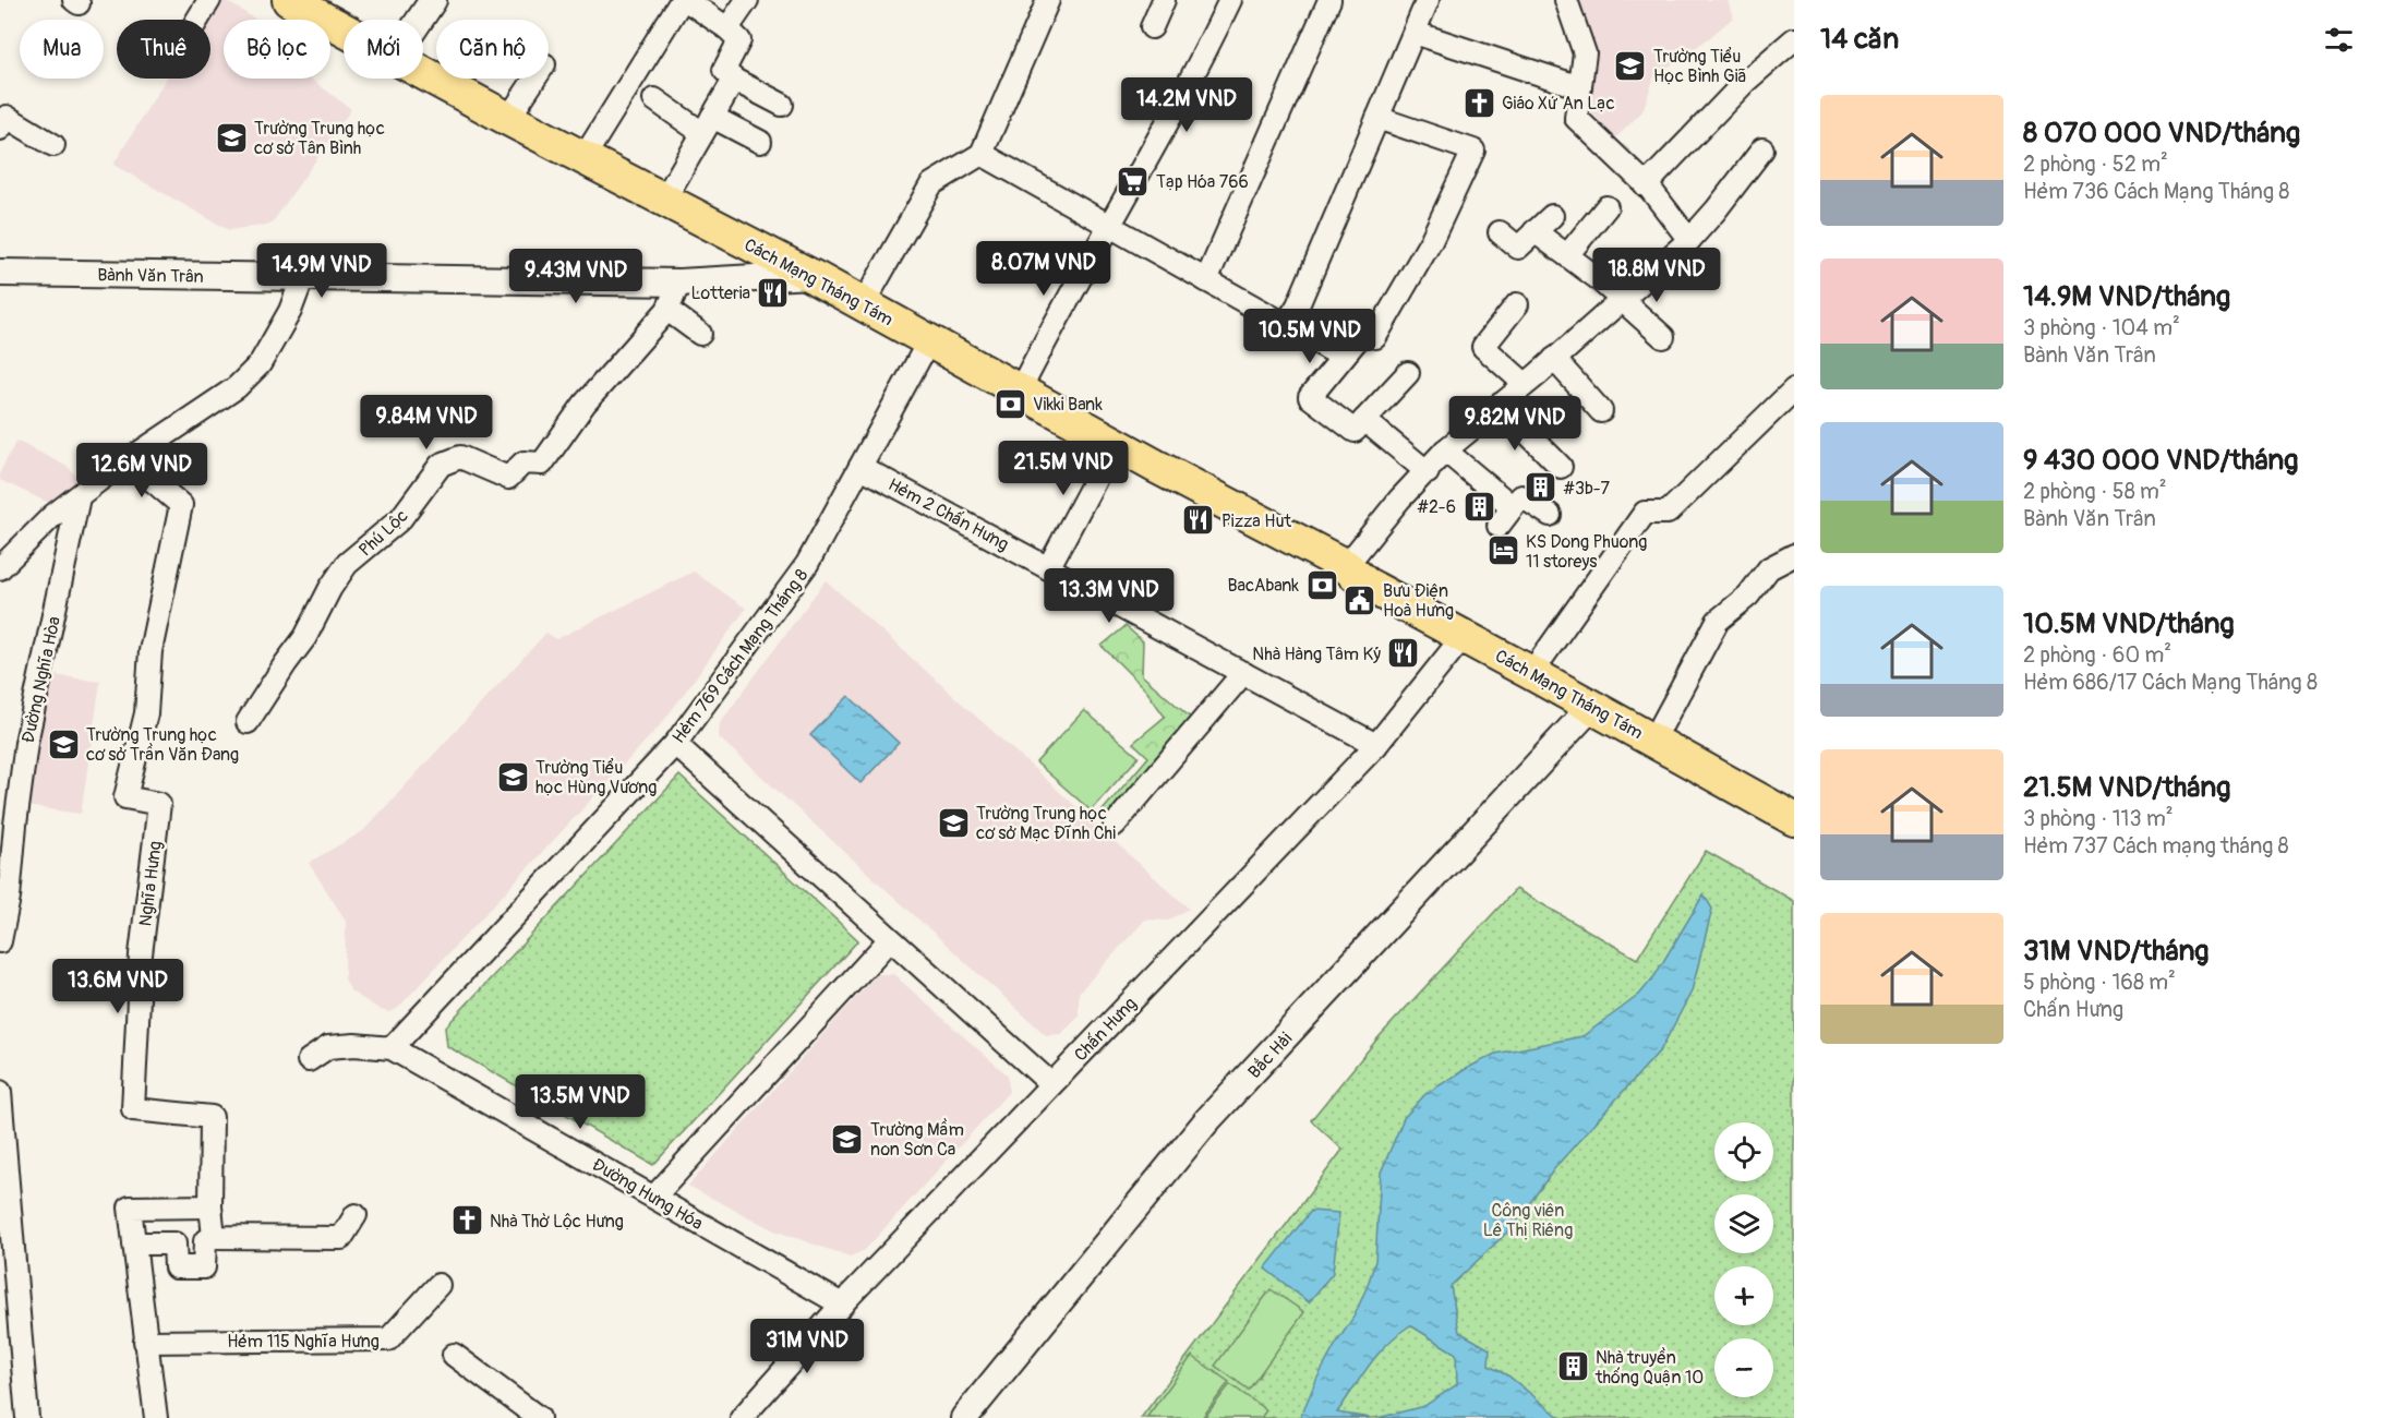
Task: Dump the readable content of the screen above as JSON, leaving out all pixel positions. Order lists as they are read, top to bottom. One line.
{"streets":{"main road":["Cách Mạng Tháng Tám"],"street":["Bành Văn Trân","Hẻm 2 Chấn Hưng","Phú Lộc","Hẻm 769 Cách Mạng Tháng 8","Đường Nghĩa Hòa","Nghĩa Hưng","Chấn Hưng","Bắc Hải","Đường Hưng Hóa","Hẻm 115 Nghĩa Hưng"]},"crossings":[["Bành Văn Trân","Cách Mạng Tháng Tám"],["Bành Văn Trân","Phú Lộc"],["Cách Mạng Tháng Tám","Hẻm 769 Cách Mạng Tháng 8"],["Cách Mạng Tháng Tám","Chấn Hưng"],["Cách Mạng Tháng Tám","Bắc Hải"],["Hẻm 2 Chấn Hưng","Hẻm 769 Cách Mạng Tháng 8"],["Hẻm 2 Chấn Hưng","Chấn Hưng"],["Hẻm 769 Cách Mạng Tháng 8","Đường Hưng Hóa"],["Chấn Hưng","Đường Hưng Hóa"]],"parks":["Công viên Lê Thị Riêng"],"places":{"school or university":["Trường Tiểu Học Bình Giã","Trường Trung học cơ sở Tân Bình","Trường Trung học cơ sở Trần Văn Đang","Trường Tiểu học Hùng Vương","Trường Trung học cơ sở Mạc Đĩnh Chi","Trường Mầm non Sơn Ca"],"church":["Giáo Xứ An Lạc","Nhà Thờ Lộc Hưng"],"supermarket":["Tạp Hóa 766"],"restaurant":["Lotteria","Pizza Hut","Nhà Hàng Tâm Ký"],"bank":["Vikki Bank","BacAbank"],"building":["#3b-7","#2-6","Nhà truyền thống Quận 10"],"hotel":["KS Dong Phuong 11 storeys"],"public building":["Bưu Điện Hoà Hưng"]},"page":{"heading":"14 căn","chip":["Mua","Thuê","Bộ lọc","Mới","Căn hộ"],"price":["14.2M VND","8.07M VND","14.9M VND","18.8M VND","9.43M VND","10.5M VND","9.84M VND","9.82M VND","21.5M VND","12.6M VND","13.3M VND","13.6M VND","13.5M VND","31M VND"],"list":[{"name":"8 070 000 VND/tháng","note":"2 phòng · 52 m² · Hẻm 736 Cách Mạng Tháng 8"},{"name":"14.9M VND/tháng","note":"3 phòng · 104 m² · Bành Văn Trân"},{"name":"9 430 000 VND/tháng","note":"2 phòng · 58 m² · Bành Văn Trân"},{"name":"10.5M VND/tháng","note":"2 phòng · 60 m² · Hẻm 686/17 Cách Mạng Tháng 8"},{"name":"21.5M VND/tháng","note":"3 phòng · 113 m² · Hẻm 737 Cách mạng tháng 8"},{"name":"31M VND/tháng","note":"5 phòng · 168 m² · Chấn Hưng"}],"map_buttons":["+","−"]}}
